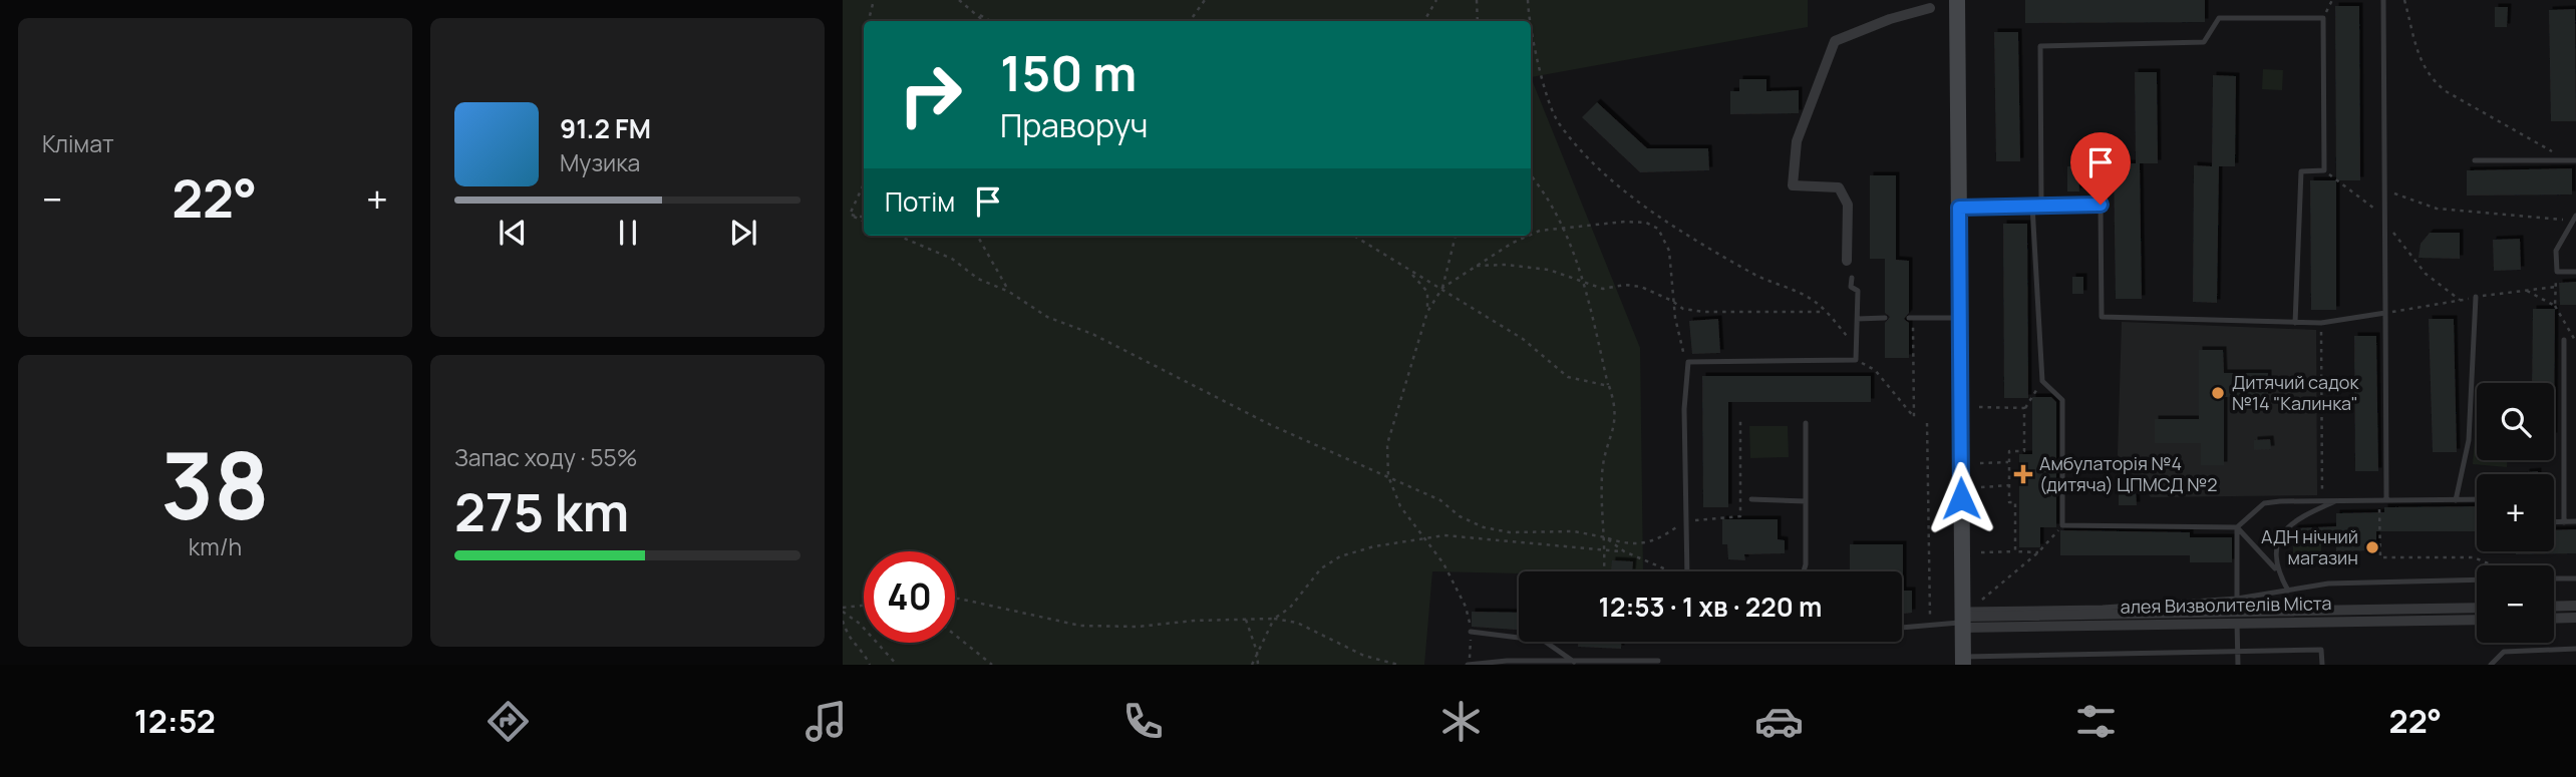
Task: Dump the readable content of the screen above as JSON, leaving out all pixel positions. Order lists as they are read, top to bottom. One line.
{"streets":{"street":["алея Визволителів Міста"]},"places":{"other":["Дитячий садок №14 \"Калинка\"","АДН нічний магазин"],"health":["Амбулаторія №4 (дитяча) ЦПМСД №2"]},"page":{"tile":["Клімат",["38","km/h"],["Запас ходу · 55%","275 km"]],"turn":["150 m","Праворуч"],"song":["91.2 FM","Музика"],"then":"Потім","heat":["−","22°","+"],"map_buttons":["+","−"],"limit":"40","trip":"12:53 · 1 хв · 220 m","tabs":["12:52","22°"]}}
